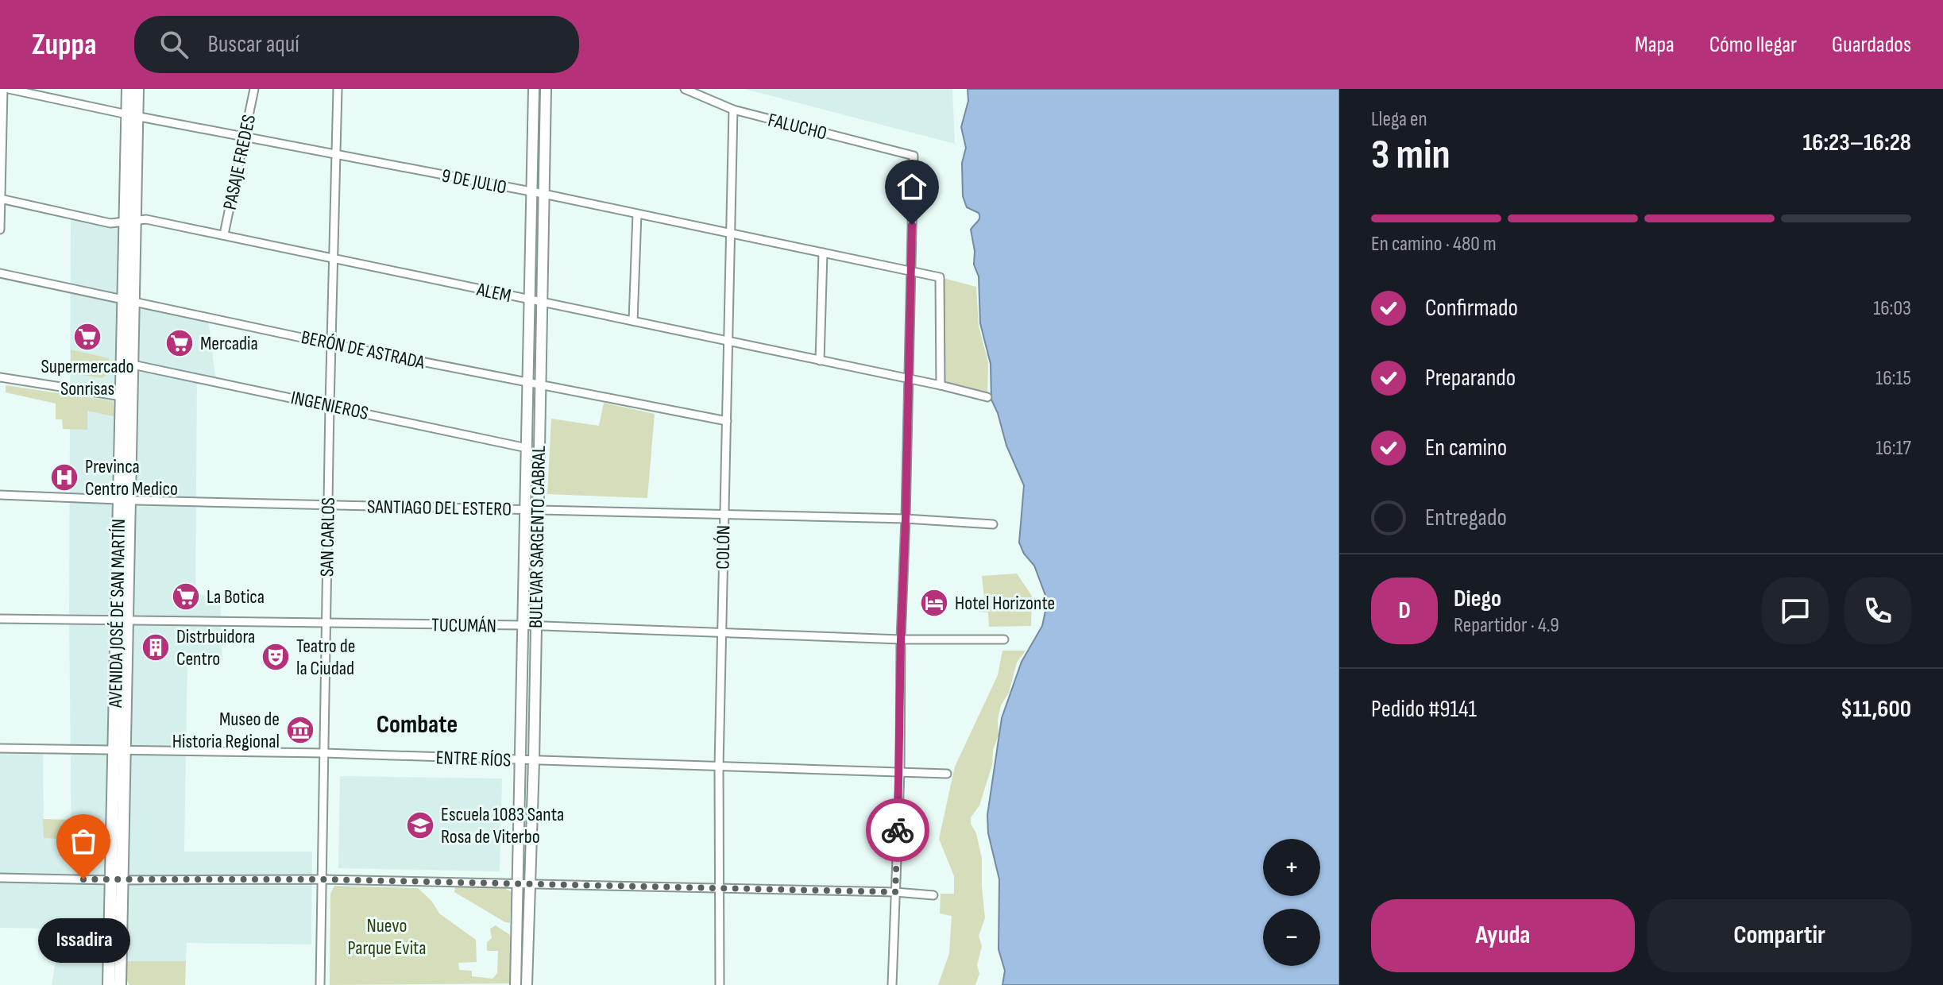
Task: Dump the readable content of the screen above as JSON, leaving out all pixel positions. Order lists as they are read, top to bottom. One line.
{"streets":{"main road":["BULEVAR SARGENTO CABRAL","AVENIDA JOSÉ DE SAN MARTÍN"],"street":["FALUCHO","PASAJE FREDES","9 DE JULIO","ALEM","BERÓN DE ASTRADA","INGENIEROS","SANTIAGO DEL ESTERO","SAN CARLOS","COLÓN","TUCUMÁN","ENTRE RÍOS"]},"crossings":[["FALUCHO","9 DE JULIO"],["FALUCHO","COLÓN"],["PASAJE FREDES","9 DE JULIO"],["PASAJE FREDES","ALEM"],["9 DE JULIO","ALEM"],["9 DE JULIO","SAN CARLOS"],["9 DE JULIO","BULEVAR SARGENTO CABRAL"],["9 DE JULIO","COLÓN"],["9 DE JULIO","AVENIDA JOSÉ DE SAN MARTÍN"],["ALEM","SAN CARLOS"],["ALEM","BULEVAR SARGENTO CABRAL"],["ALEM","COLÓN"],["ALEM","AVENIDA JOSÉ DE SAN MARTÍN"],["BERÓN DE ASTRADA","SAN CARLOS"],["BERÓN DE ASTRADA","BULEVAR SARGENTO CABRAL"],["BERÓN DE ASTRADA","COLÓN"],["BERÓN DE ASTRADA","AVENIDA JOSÉ DE SAN MARTÍN"],["INGENIEROS","SAN CARLOS"],["INGENIEROS","BULEVAR SARGENTO CABRAL"],["INGENIEROS","AVENIDA JOSÉ DE SAN MARTÍN"],["SANTIAGO DEL ESTERO","SAN CARLOS"],["SANTIAGO DEL ESTERO","BULEVAR SARGENTO CABRAL"],["SANTIAGO DEL ESTERO","COLÓN"],["SANTIAGO DEL ESTERO","AVENIDA JOSÉ DE SAN MARTÍN"],["SAN CARLOS","TUCUMÁN"],["SAN CARLOS","ENTRE RÍOS"],["BULEVAR SARGENTO CABRAL","TUCUMÁN"],["BULEVAR SARGENTO CABRAL","ENTRE RÍOS"],["COLÓN","TUCUMÁN"],["COLÓN","ENTRE RÍOS"],["AVENIDA JOSÉ DE SAN MARTÍN","TUCUMÁN"],["AVENIDA JOSÉ DE SAN MARTÍN","ENTRE RÍOS"]],"districts":["Combate"],"parks":["Nuevo Parque Evita"],"places":{"supermarket":["Supermercado Sonrisas","Mercadia","La Botica"],"hospital":["Previnca Centro Medico"],"hotel":["Hotel Horizonte"],"building":["Distrbuidora Centro"],"theatre":["Teatro de la Ciudad"],"museum":["Museo de Historia Regional"],"school or university":["Escuela 1083 Santa Rosa de Viterbo"],"other":["Issadira"]},"page":{"header":"Zuppa","search":"Buscar aquí","nav":["Mapa","Cómo llegar","Guardados"],"heading":["3 min","Llega en","16:23–16:28"],"panel":["Diego","Repartidor · 4.9","Pedido #9141","$11,600"],"bar":"En camino · 480 m","list":[["Confirmado","16:03"],["Preparando","16:15"],["En camino","16:17"],"Entregado"],"round":"D","map_buttons":["+","−"],"buttons":["Ayuda","Compartir"],"bubble":"Issadira"}}
